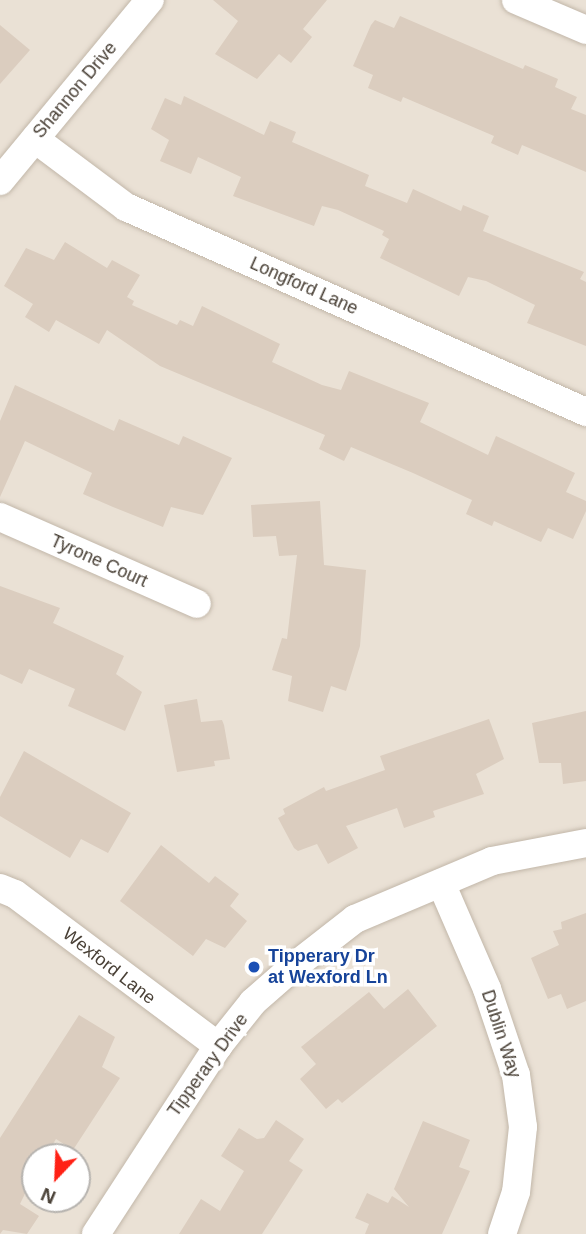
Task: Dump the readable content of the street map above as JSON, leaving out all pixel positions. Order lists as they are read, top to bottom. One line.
{"streets":{"street":["Shannon Drive","Longford Lane","Tyrone Court","Wexford Lane","Dublin Way","Tipperary Drive"]},"crossings":[["Shannon Drive","Longford Lane"],["Wexford Lane","Tipperary Drive"],["Dublin Way","Tipperary Drive"]],"places":["Tipperary Dr at Wexford Ln"],"north":"bottom left"}
